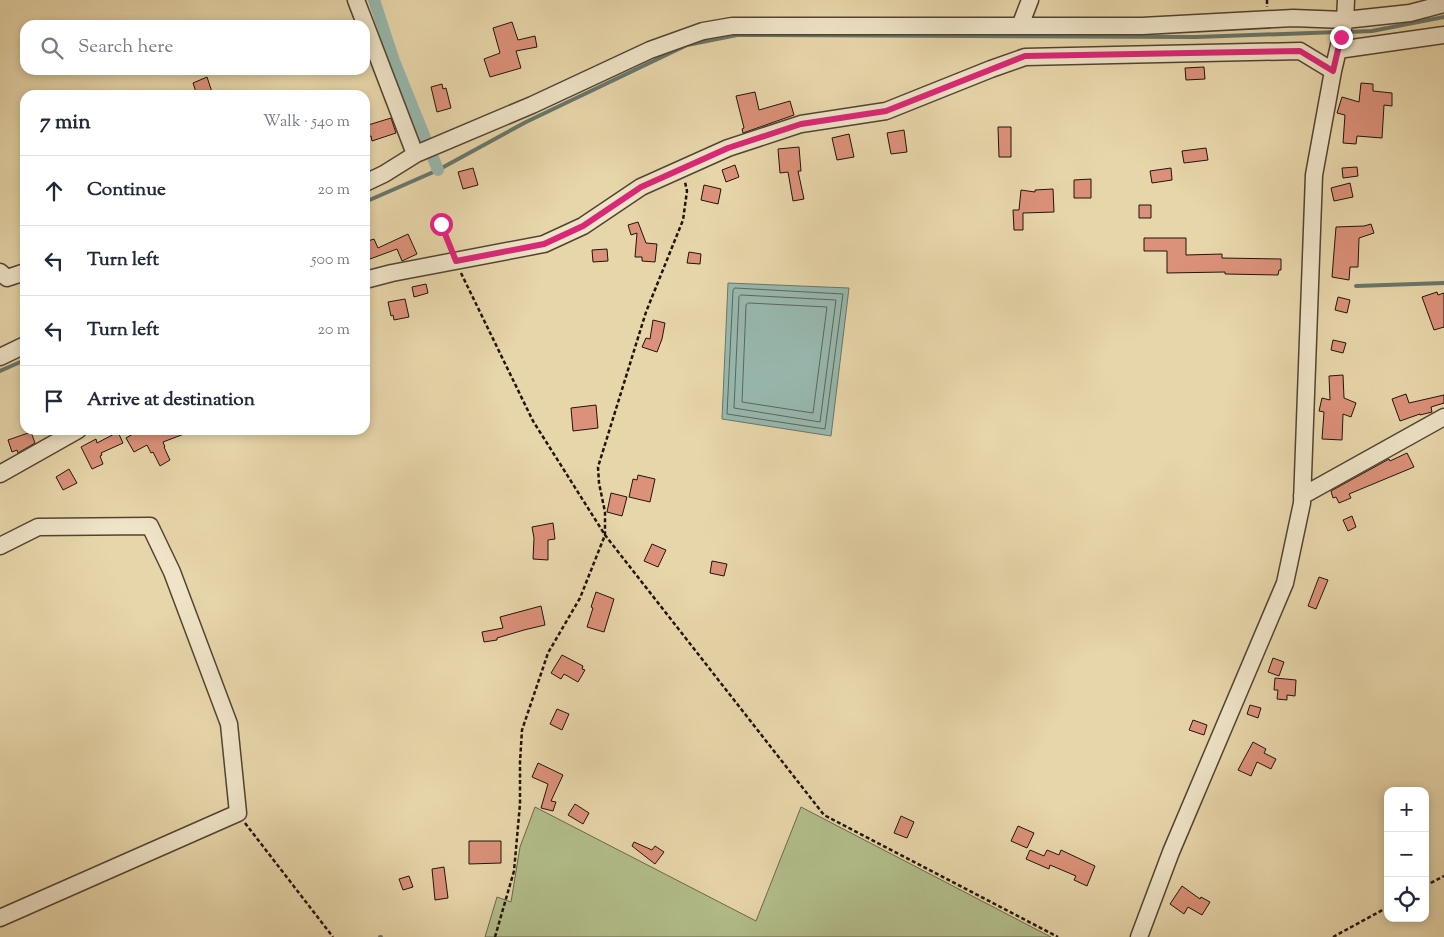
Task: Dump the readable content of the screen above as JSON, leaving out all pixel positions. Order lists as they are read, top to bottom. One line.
{"page":{"search":"Search here","heading":["7 min","Walk · 540 m"],"list":[["Continue","20 m"],["Turn left","500 m"],["Turn left","20 m"],"Arrive at destination"],"map_buttons":["+","−"]}}
